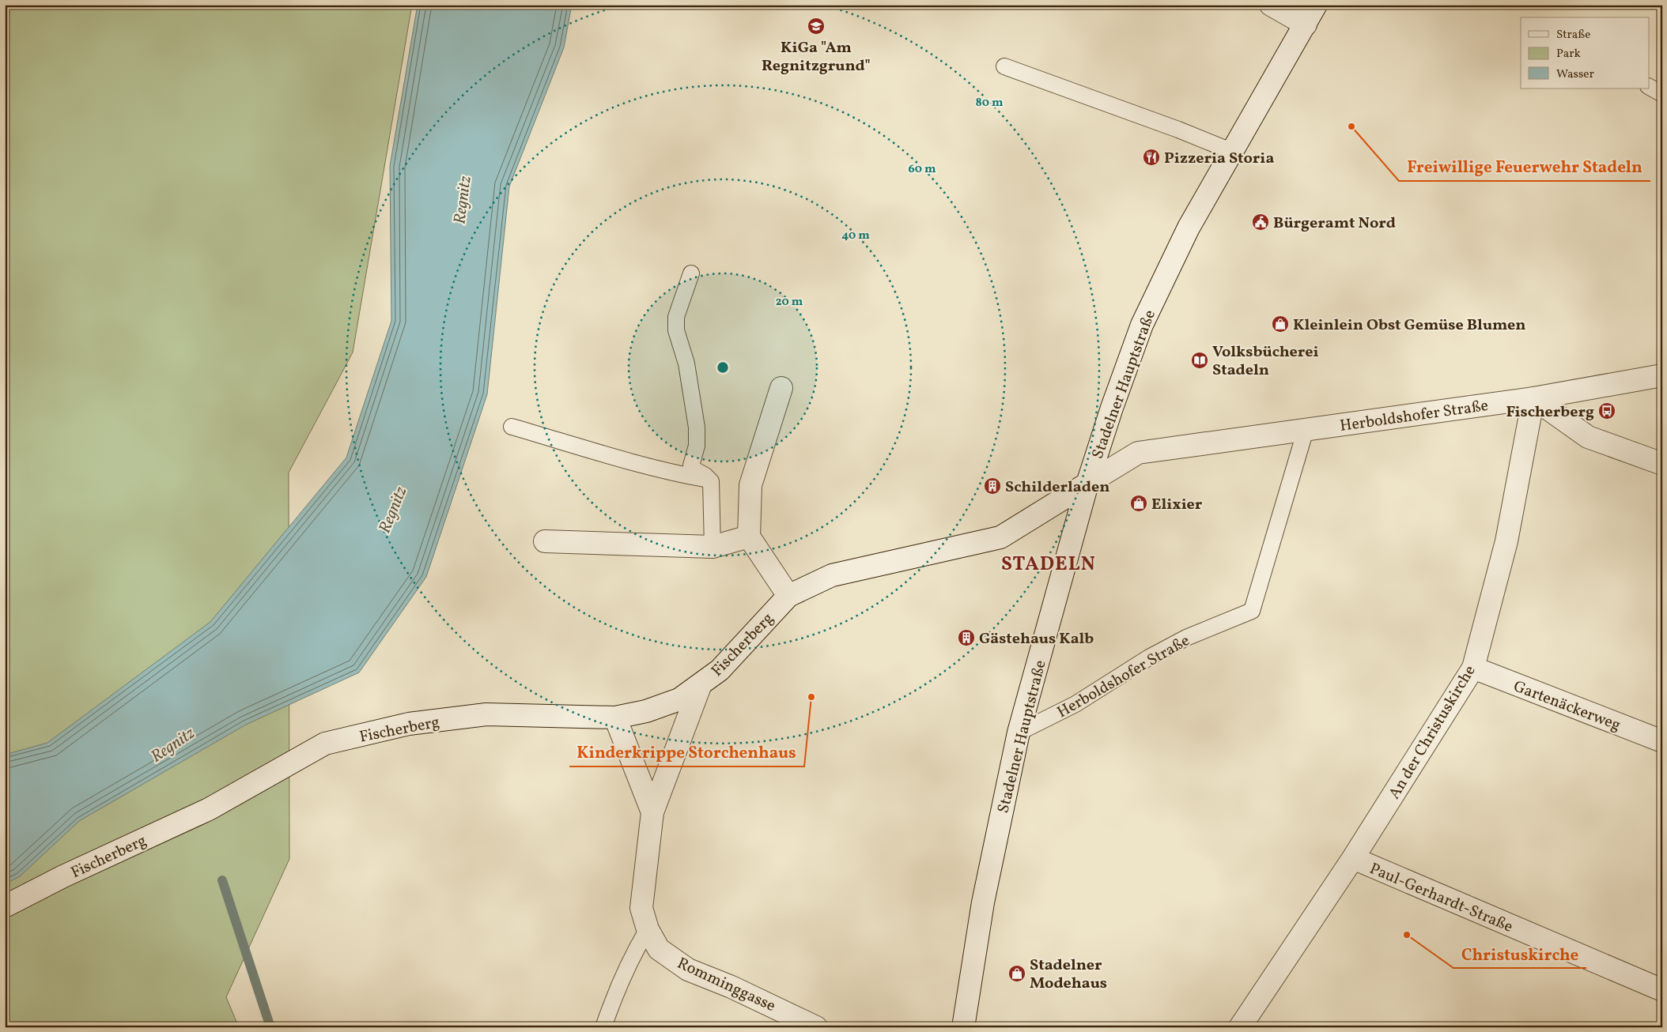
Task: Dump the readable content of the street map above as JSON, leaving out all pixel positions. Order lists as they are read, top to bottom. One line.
{"streets":{"street":["Stadelner Hauptstraße","Herboldshofer Straße","Fischerberg","Gartenäckerweg","An der Christuskirche","Paul-Gerhardt-Straße","Romminggasse"]},"crossings":[["Stadelner Hauptstraße","Herboldshofer Straße"],["Stadelner Hauptstraße","Fischerberg"],["Herboldshofer Straße","Fischerberg"],["Herboldshofer Straße","An der Christuskirche"],["Fischerberg","Romminggasse"],["Gartenäckerweg","An der Christuskirche"],["An der Christuskirche","Paul-Gerhardt-Straße"]],"districts":["STADELN"],"water":["Regnitz"],"places":{"school or university":["KiGa \"Am Regnitzgrund\""],"other":["Freiwillige Feuerwehr Stadeln","Kinderkrippe Storchenhaus","Christuskirche"],"restaurant":["Pizzeria Storia"],"public building":["Bürgeramt Nord"],"shop":["Kleinlein Obst Gemüse Blumen","Elixier","Stadelner Modehaus"],"library":["Volksbücherei Stadeln"],"bus stop":["Fischerberg"],"building":["Schilderladen","Gästehaus Kalb"]},"legend":["Straße","Park","Wasser"],"rings":["80 m","60 m","40 m","20 m"]}
